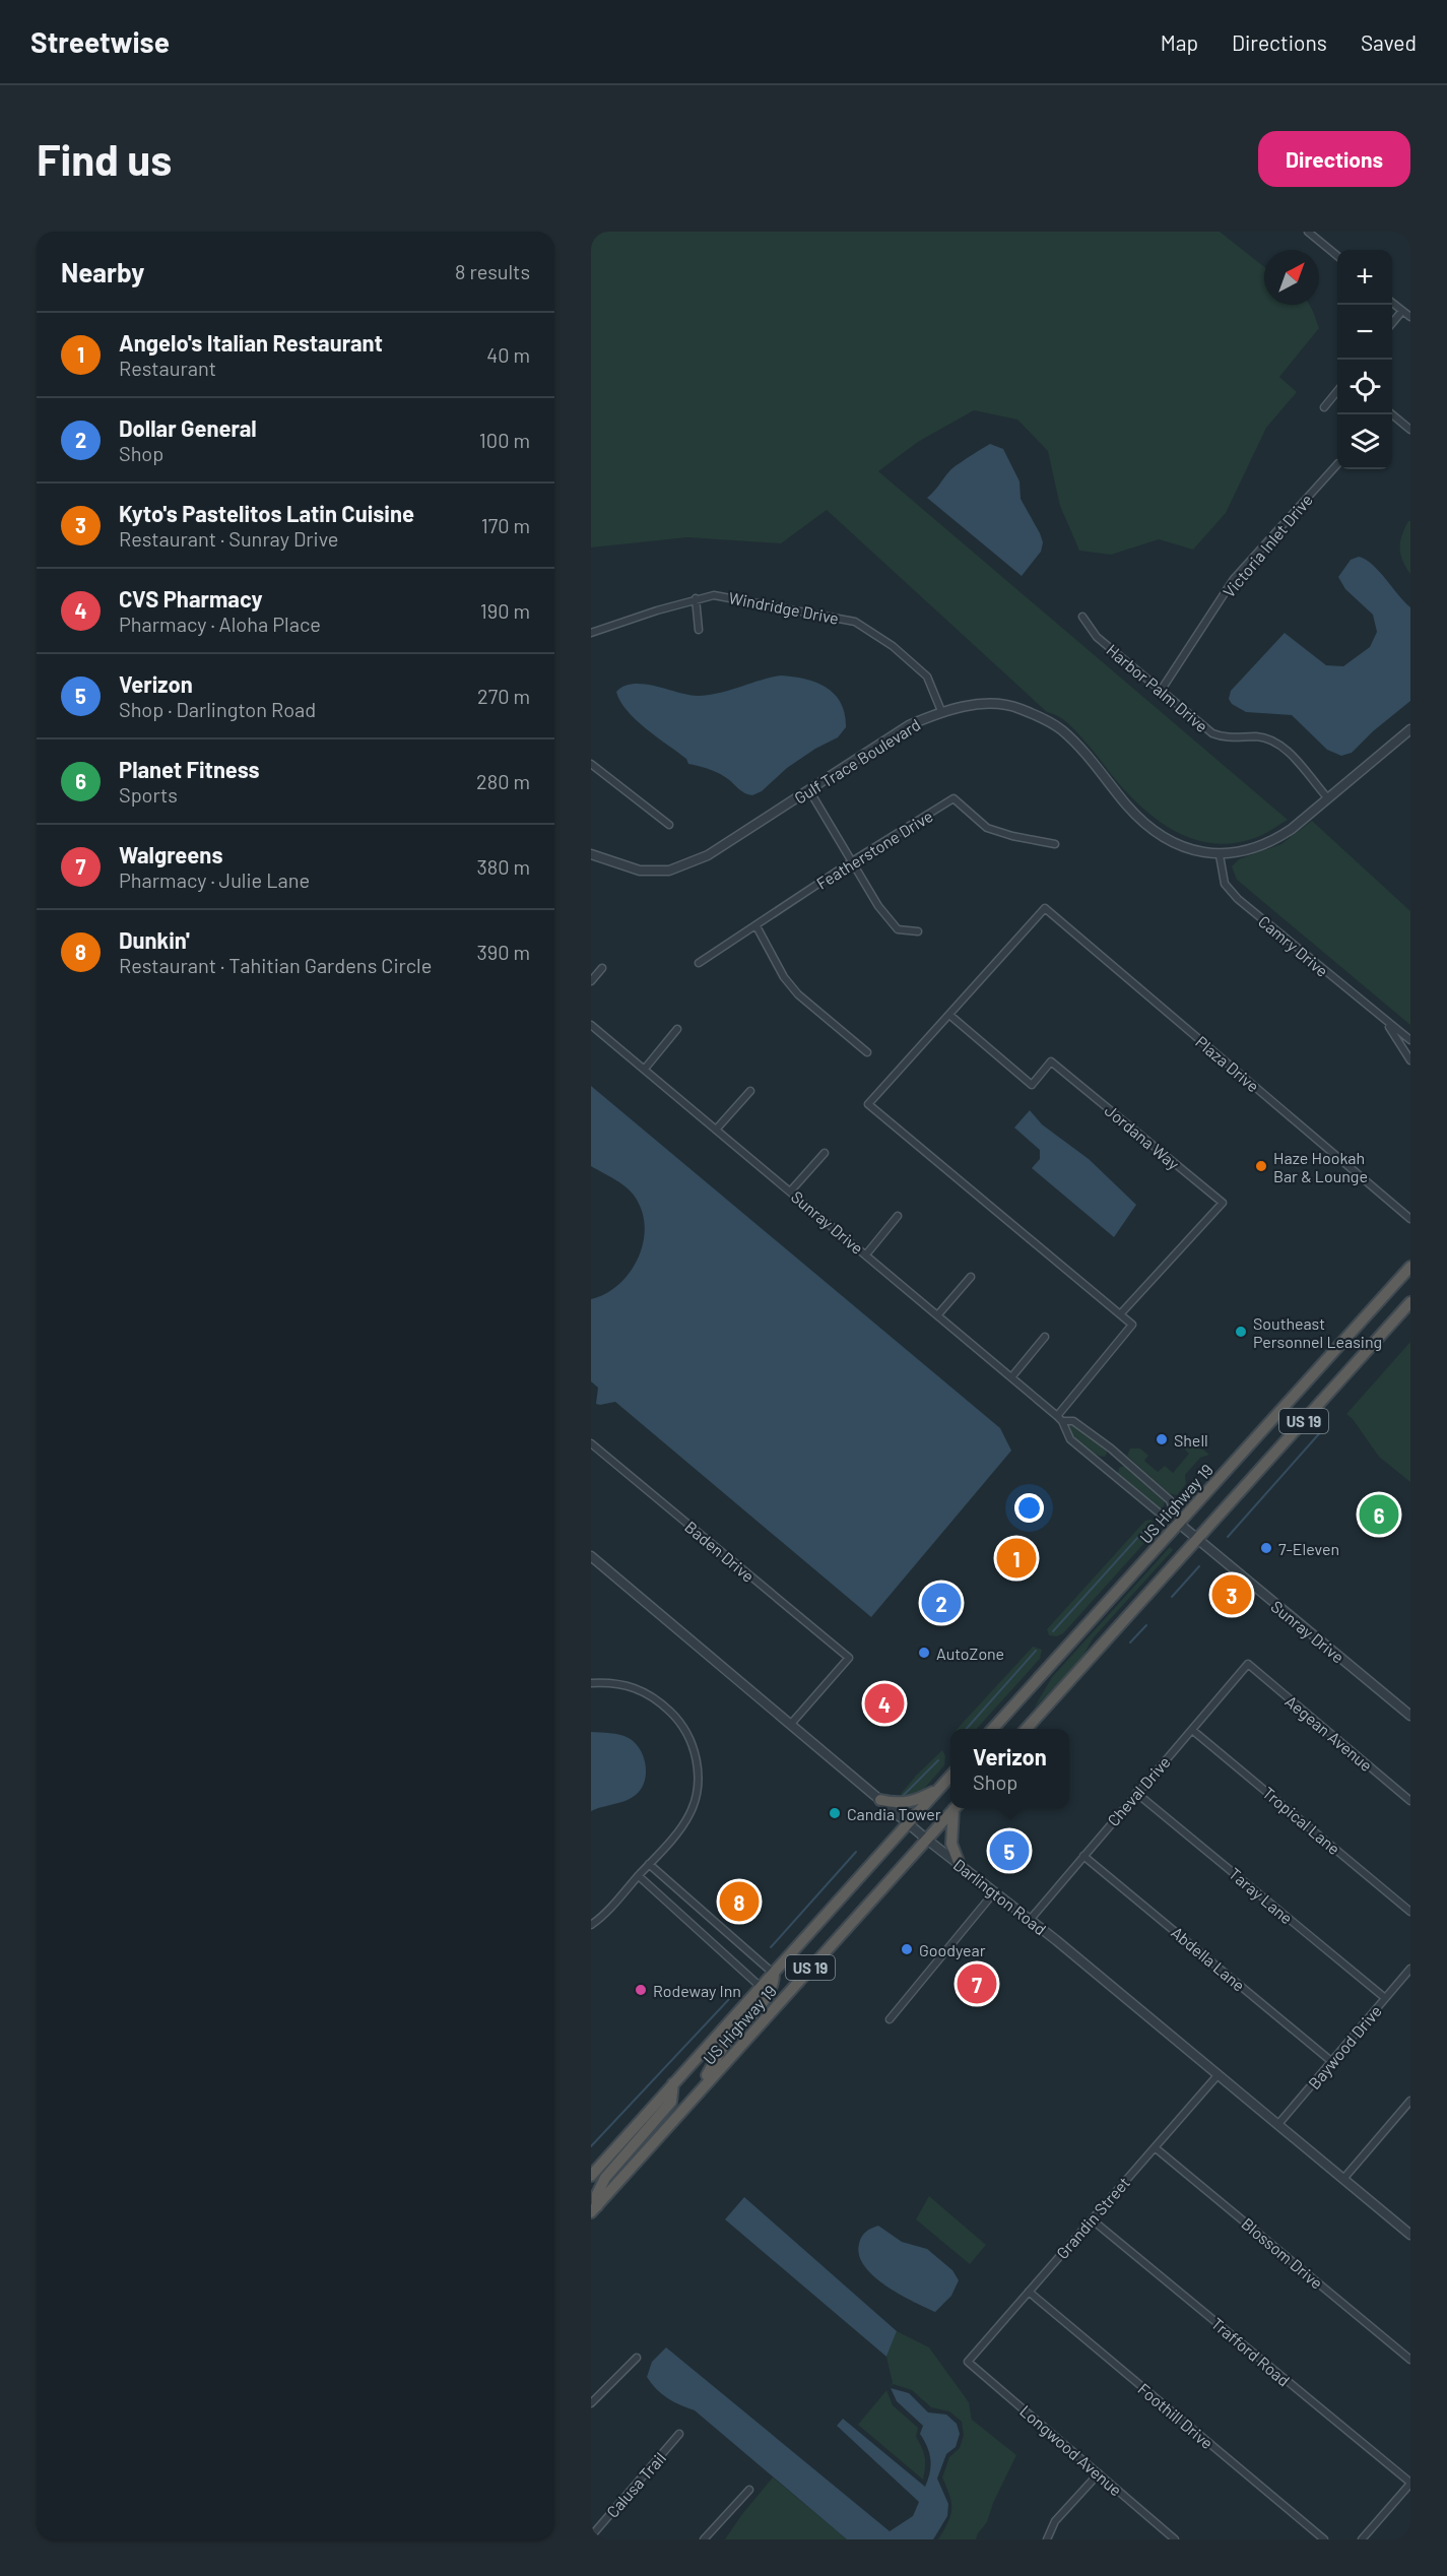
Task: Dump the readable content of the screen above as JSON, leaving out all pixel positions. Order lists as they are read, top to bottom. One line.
{"streets":{"highway":["US 19","US Highway 19"],"street":["Victoria Inlet Drive","Windridge Drive","Harbor Palm Drive","Gulf Trace Boulevard","Featherstone Drive","Camry Drive","Plaza Drive","Jordana Way","Sunray Drive","Baden Drive","Aegean Avenue","Cheval Drive","Tropical Lane","Taray Lane","Darlington Road","Abdella Lane","Baywood Drive","Grandin Street","Blossom Drive","Trafford Road","Foothill Drive","Longwood Avenue","Calusa Trail"]},"crossings":[["Victoria Inlet Drive","Harbor Palm Drive"],["Windridge Drive","Gulf Trace Boulevard"],["Harbor Palm Drive","Gulf Trace Boulevard"],["Gulf Trace Boulevard","Camry Drive"],["Plaza Drive","Jordana Way"],["Sunray Drive","US 19"],["Sunray Drive","US Highway 19"],["US Highway 19","Darlington Road"],["Baden Drive","Darlington Road"],["Aegean Avenue","Cheval Drive"],["Cheval Drive","Tropical Lane"],["Cheval Drive","Taray Lane"],["Cheval Drive","Darlington Road"],["Cheval Drive","Abdella Lane"],["Taray Lane","Baywood Drive"],["Darlington Road","Baywood Drive"],["Darlington Road","Grandin Street"],["Abdella Lane","Baywood Drive"],["Grandin Street","Blossom Drive"],["Grandin Street","Trafford Road"],["Grandin Street","Foothill Drive"],["Grandin Street","Longwood Avenue"]],"places":["Haze Hookah Bar & Lounge","Southeast Personnel Leasing","Shell","7-Eleven","AutoZone","Candia Tower","Goodyear","Rodeway Inn"],"north":"top right","page":{"header":"Streetwise","nav":["Map","Directions","Saved"],"buttons":"Directions","title":"Find us","heading":["Nearby","8 results"],"map_buttons":["+","−"],"list":[{"mark":"1","name":"Angelo's Italian Restaurant","note":"Restaurant","value":"40 m"},{"mark":"2","name":"Dollar General","note":"Shop","value":"100 m"},{"mark":"3","name":"Kyto's Pastelitos Latin Cuisine","note":"Restaurant · Sunray Drive","value":"170 m"},{"mark":"4","name":"CVS Pharmacy","note":"Pharmacy · Aloha Place","value":"190 m"},{"mark":"5","name":"Verizon","note":"Shop · Darlington Road","value":"270 m"},{"mark":"6","name":"Planet Fitness","note":"Sports","value":"280 m"},{"mark":"7","name":"Walgreens","note":"Pharmacy · Julie Lane","value":"380 m"},{"mark":"8","name":"Dunkin'","note":"Restaurant · Tahitian Gardens Circle","value":"390 m"}],"pins":["6","1","3","2","4","5","8","7"],"popup":["Verizon","Shop"]}}
